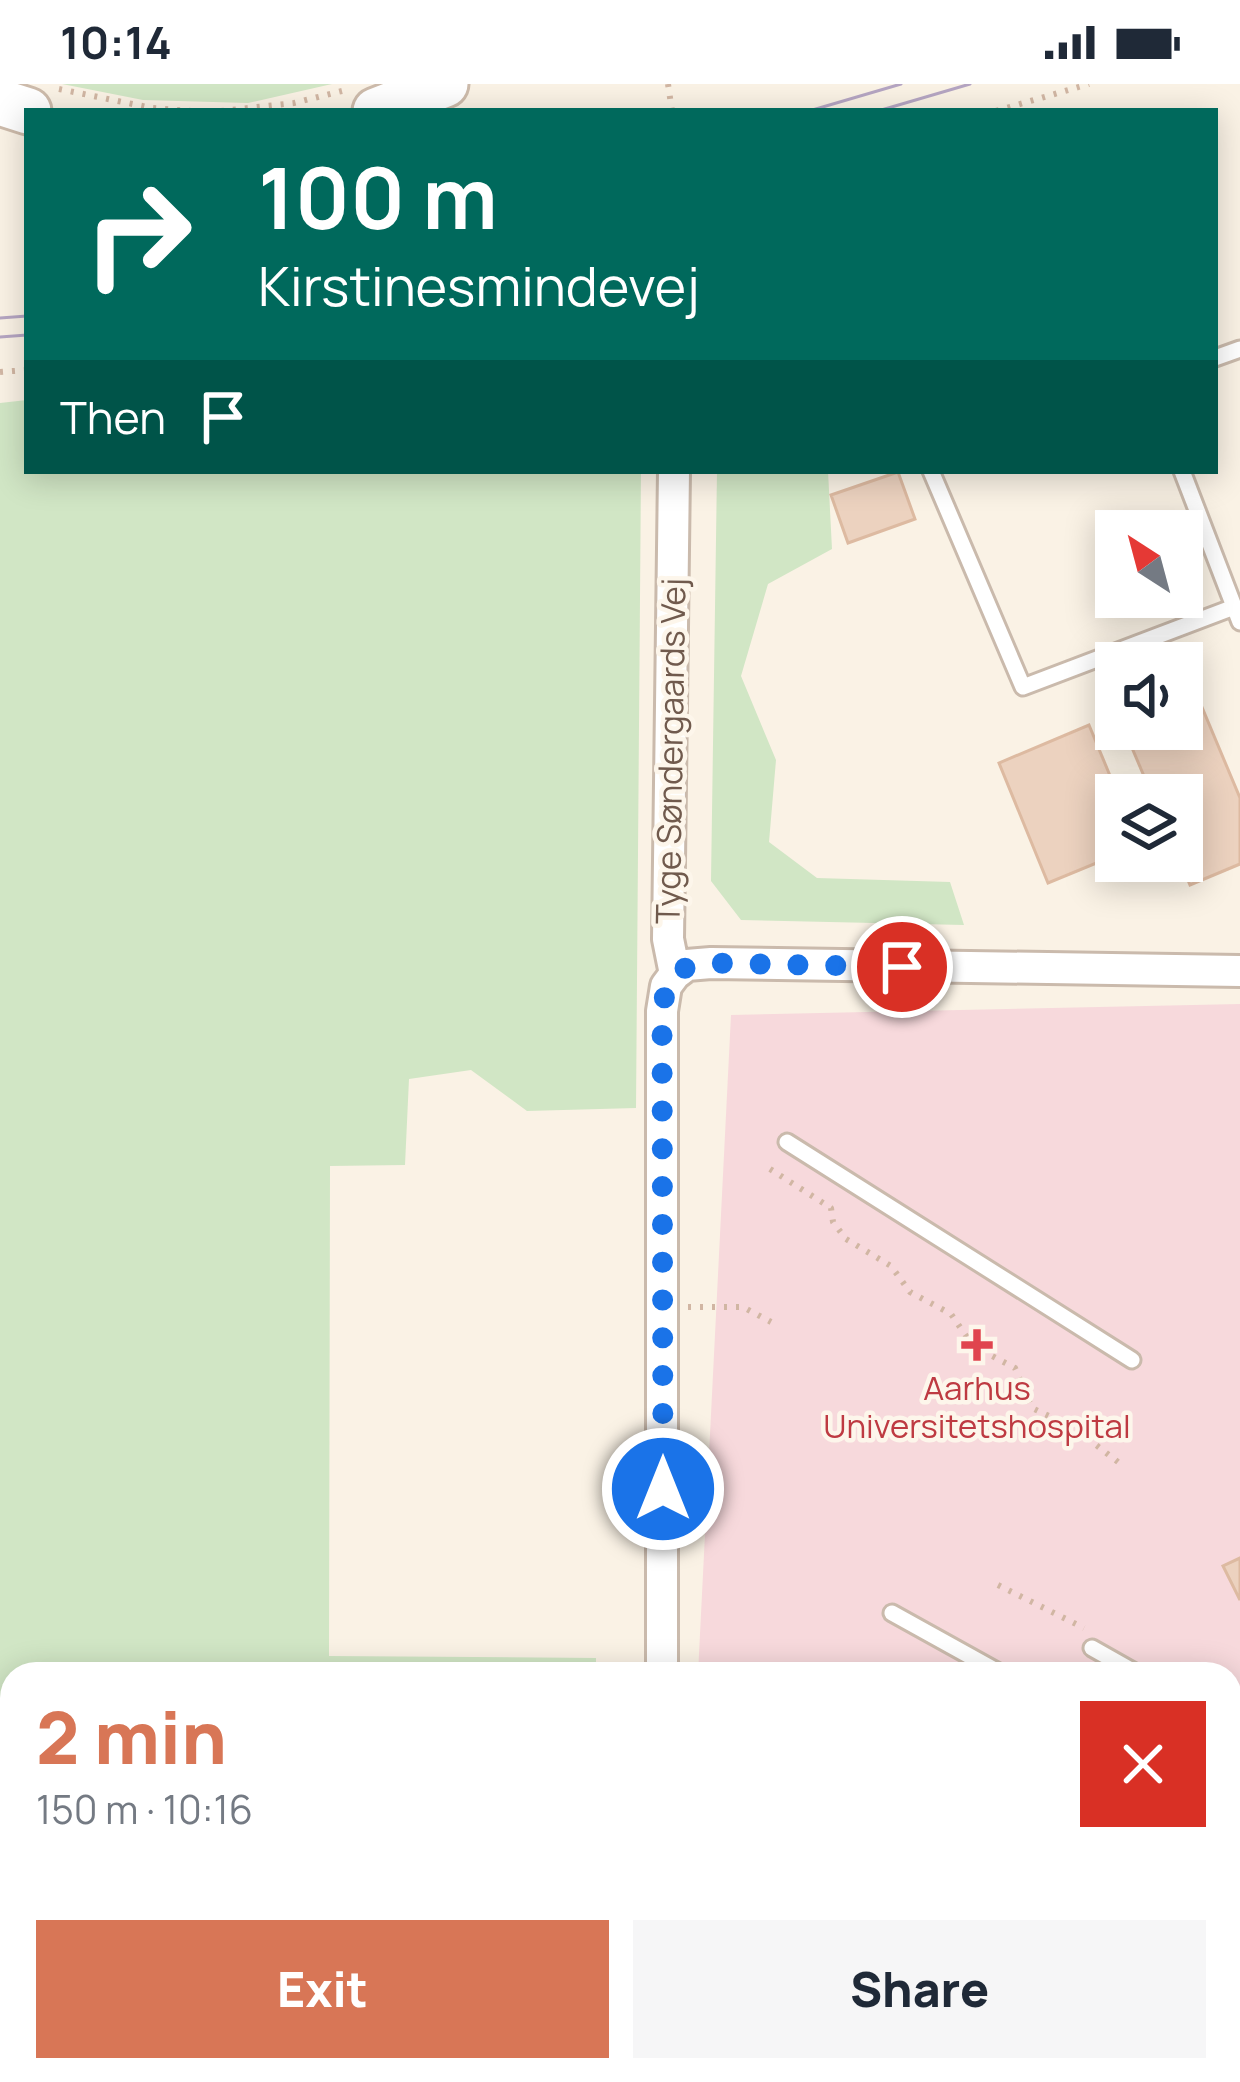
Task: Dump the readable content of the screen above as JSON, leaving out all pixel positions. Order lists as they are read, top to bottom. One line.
{"streets":{"street":["Tyge Søndergaards Vej"]},"places":{"health":["Aarhus Universitetshospital"]},"north":"top left","page":{"status":"10:14","turn":["100 m","Kirstinesmindevej"],"then":"Then","heading":["2 min","150 m · 10:16"],"buttons":["Exit","Share"]}}
